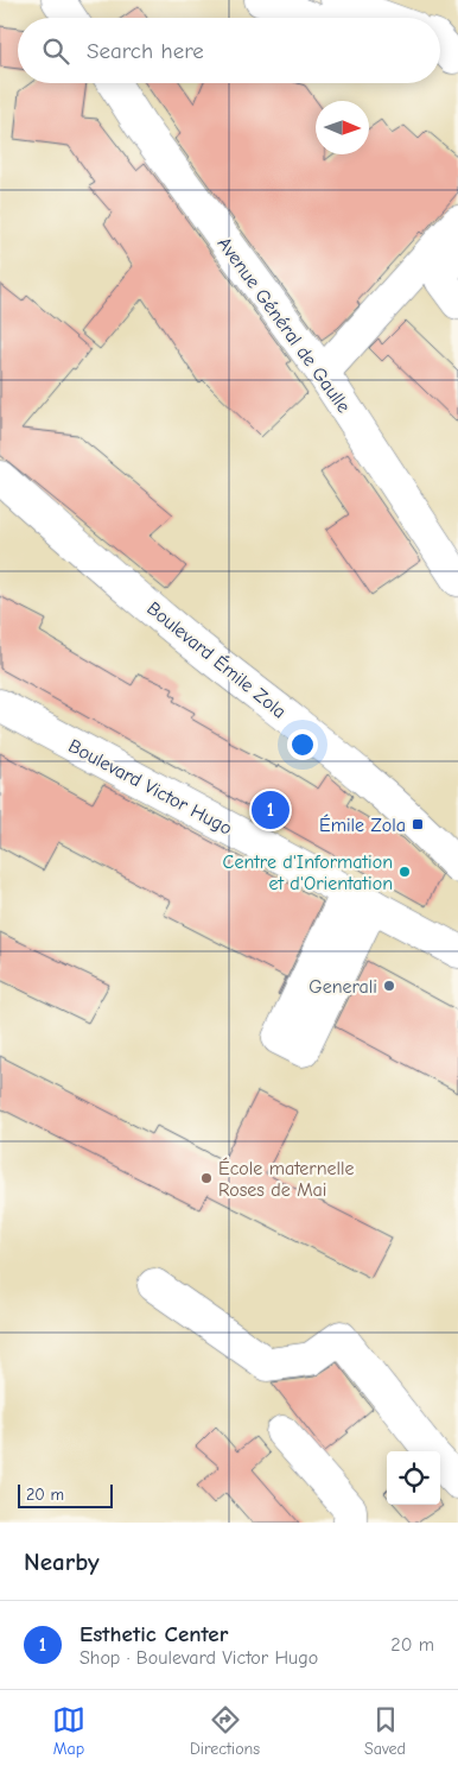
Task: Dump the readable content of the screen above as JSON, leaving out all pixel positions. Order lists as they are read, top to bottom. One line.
{"streets":{"main road":["Avenue Général de Gaulle","Boulevard Émile Zola","Boulevard Victor Hugo"]},"places":{"transit":["Émile Zola"],"other":["Centre d'Information et d'Orientation","Generali","École maternelle Roses de Mai"]},"scale_bar":"20 m","north":"right","page":{"search":"Search here","pins":"1","scale":"20 m","heading":"Nearby","list":[{"mark":"1","name":"Esthetic Center","note":"Shop · Boulevard Victor Hugo","value":"20 m"}],"nav":["Map","Directions","Saved"]}}
